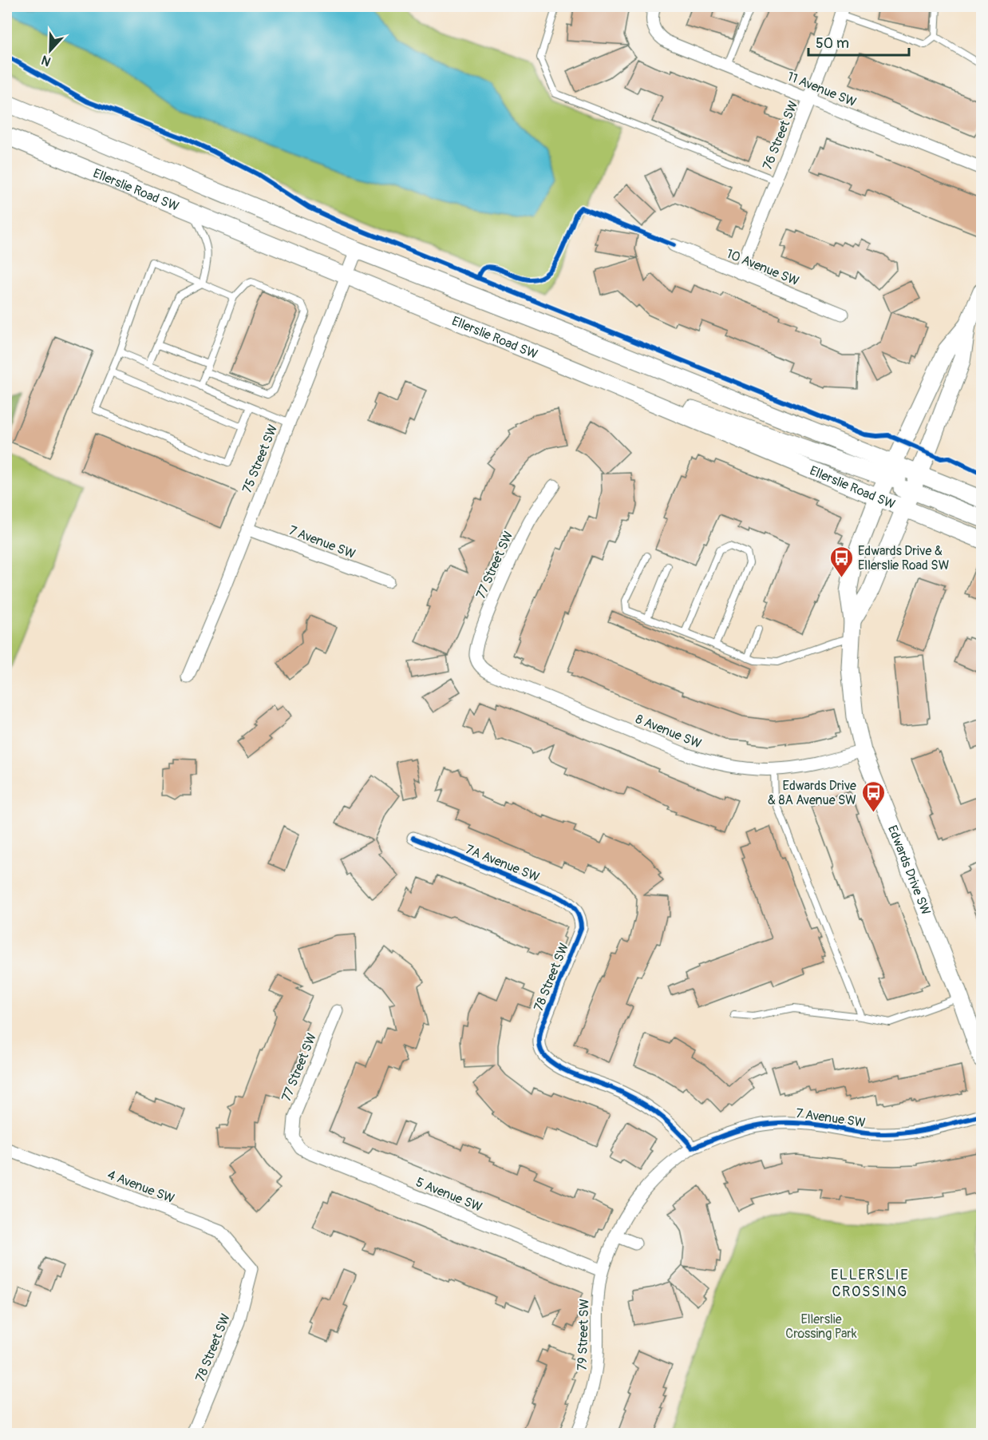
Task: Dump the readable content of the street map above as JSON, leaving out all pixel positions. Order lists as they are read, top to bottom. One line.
{"streets":{"main road":["Ellerslie Road SW","Edwards Drive SW"],"street":["11 Avenue SW","76 Street SW","10 Avenue SW","75 Street SW","7 Avenue SW","77 Street SW","8 Avenue SW","7A Avenue SW","78 Street SW","4 Avenue SW","5 Avenue SW","79 Street SW"]},"crossings":[["11 Avenue SW","76 Street SW"],["76 Street SW","10 Avenue SW"],["Ellerslie Road SW","75 Street SW"],["Ellerslie Road SW","Edwards Drive SW"],["75 Street SW","7 Avenue SW"],["7 Avenue SW","78 Street SW"],["7 Avenue SW","79 Street SW"],["77 Street SW","8 Avenue SW"],["77 Street SW","5 Avenue SW"],["8 Avenue SW","Edwards Drive SW"],["7A Avenue SW","78 Street SW"],["78 Street SW","4 Avenue SW"],["78 Street SW","79 Street SW"],["5 Avenue SW","79 Street SW"]],"districts":["ELLERSLIE CROSSING"],"parks":["Ellerslie Crossing Park"],"places":{"bus stop":["Edwards Drive & Ellerslie Road SW","Edwards Drive & 8A Avenue SW"]},"scale_bar":"50 m","north":"bottom"}
